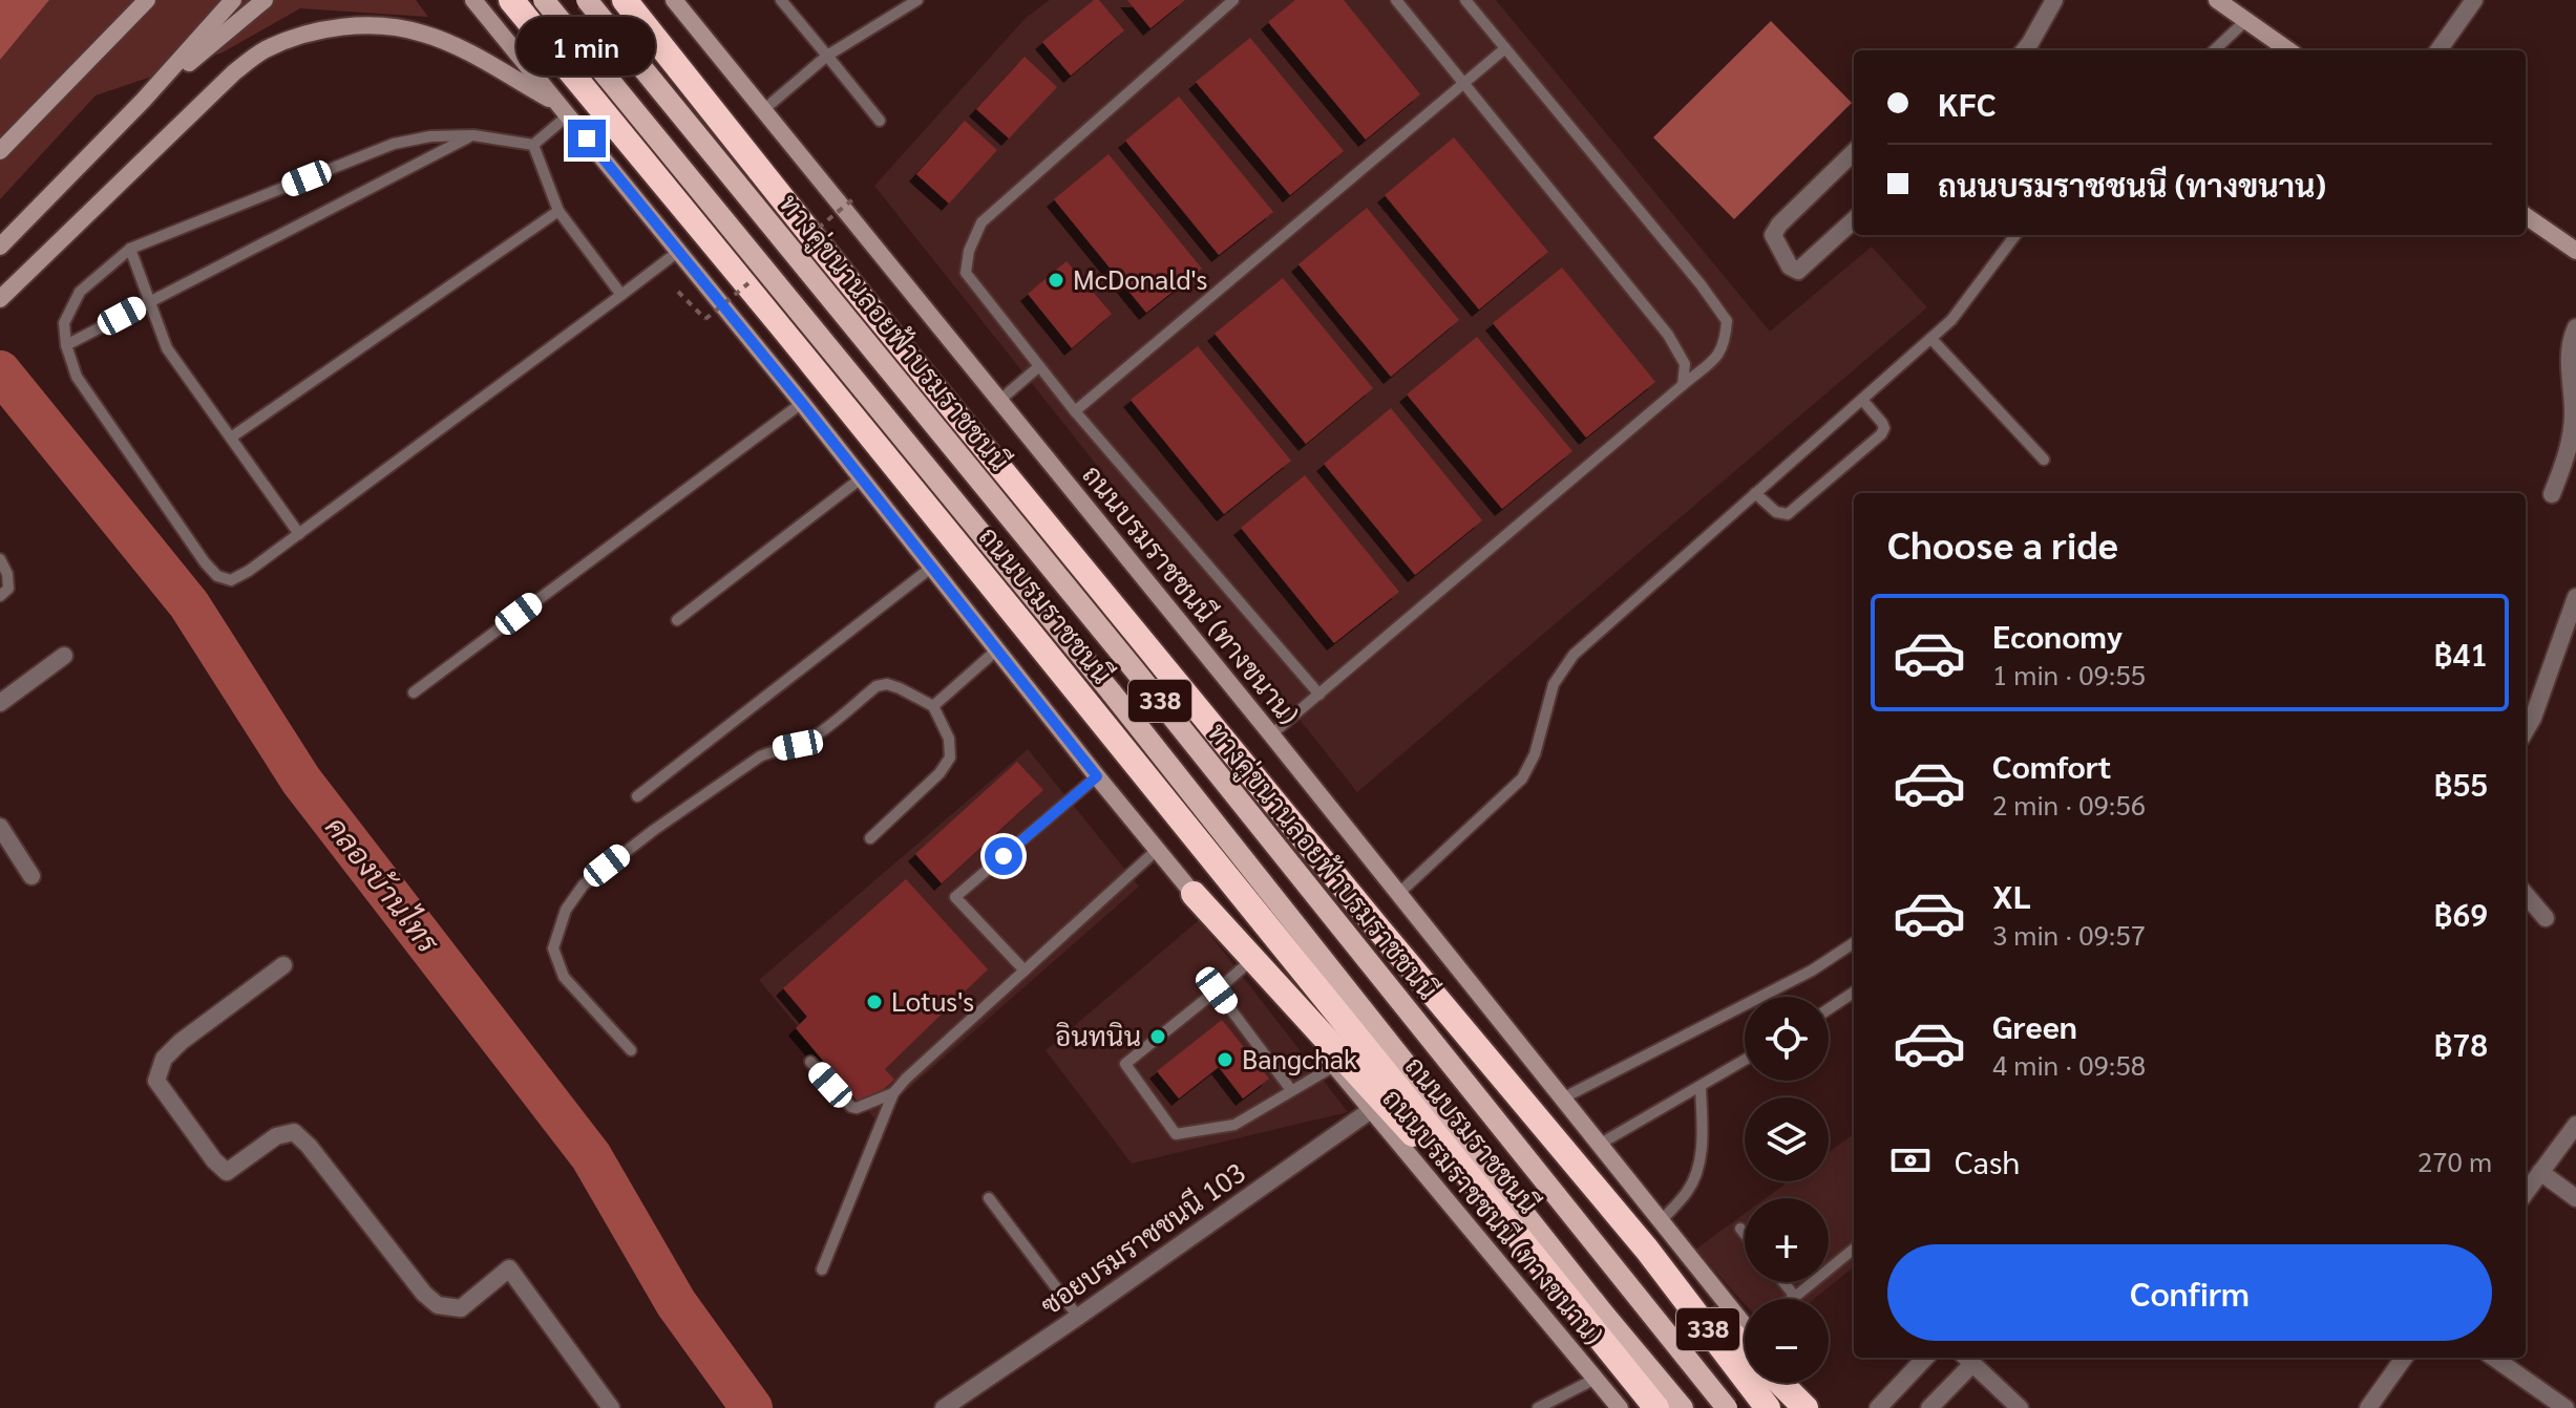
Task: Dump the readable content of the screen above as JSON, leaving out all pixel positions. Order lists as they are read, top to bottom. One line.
{"streets":{"highway":["ถนนบรมราชชนนี","338"],"main road":["ทางคู่ขนานลอยฟ้าบรมราชชนนี","ถนนบรมราชชนนี (ทางขนาน)"],"street":["ซอยบรมราชชนนี 103"]},"crossings":[["ถนนบรมราชชนนี (ทางขนาน)","ซอยบรมราชชนนี 103"]],"water":["คลองบ้านไทร"],"places":["McDonald's","Lotus's","อินทนิน","Bangchak"],"page":{"bubble":"1 min","banner":["KFC","ถนนบรมราชชนนี (ทางขนาน)"],"heading":"Choose a ride","list":[{"name":"Economy","note":"1 min · 09:55","value":"฿41"},{"name":"Comfort","note":"2 min · 09:56","value":"฿55"},{"name":"XL","note":"3 min · 09:57","value":"฿69"},{"name":"Green","note":"4 min · 09:58","value":"฿78"}],"map_buttons":["+","−"],"pay":["Cash","270 m"],"buttons":"Confirm"}}
